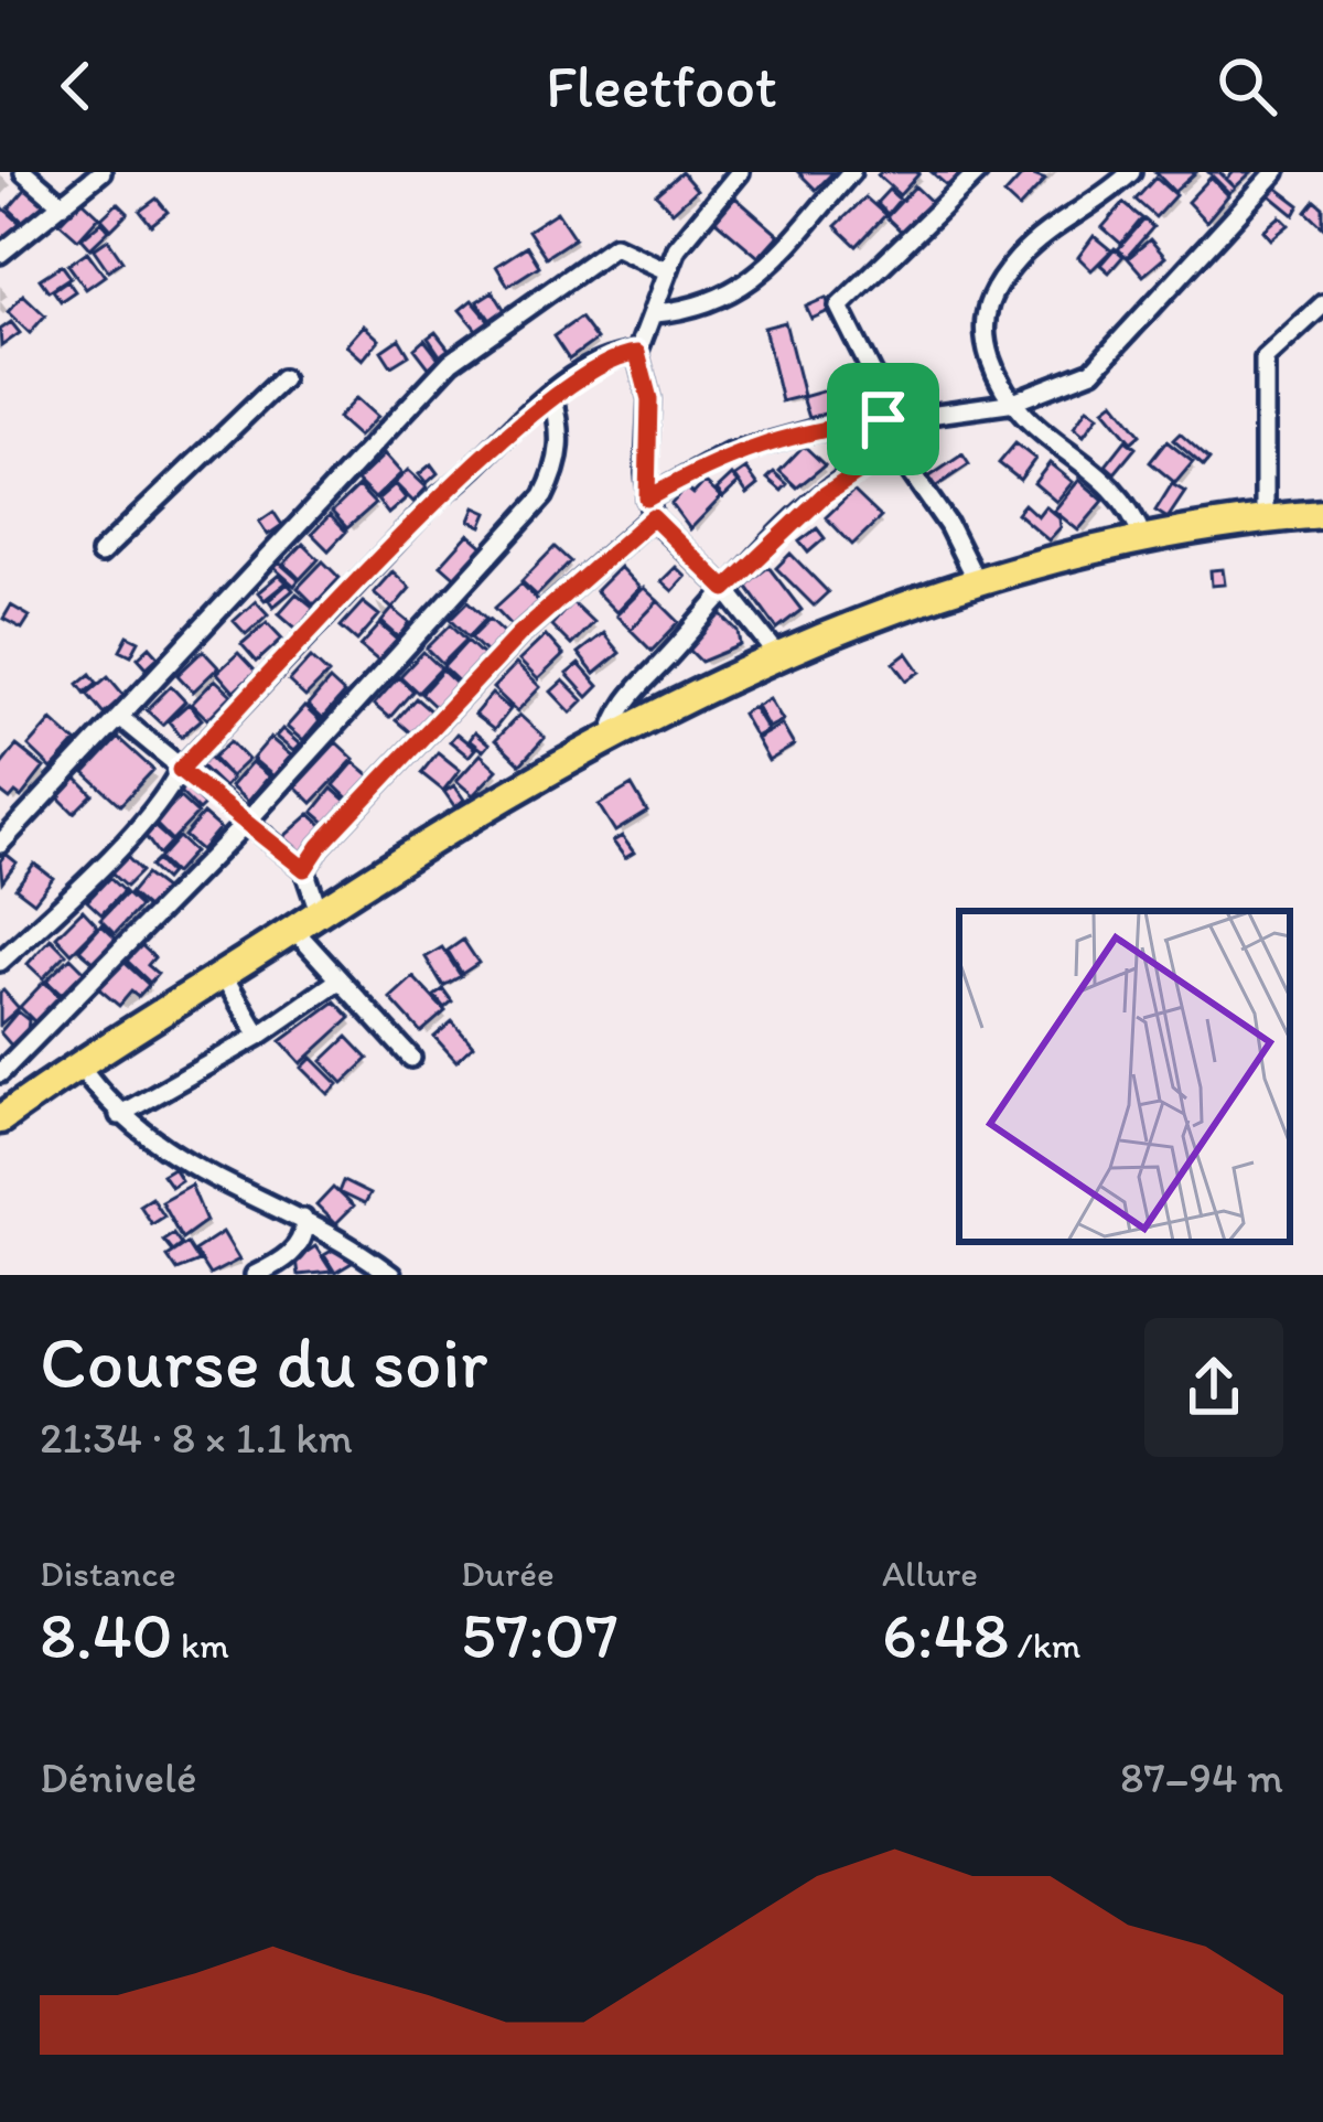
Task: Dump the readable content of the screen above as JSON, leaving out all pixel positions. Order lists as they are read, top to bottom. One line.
{"page":{"header":"Fleetfoot","heading":["Course du soir","21:34 · 8 × 1.1 km"],"stats":[["Distance","8.40 km"],["Durée","57:07"],["Allure","6:48 /km"]],"chart":["Dénivelé","87–94 m"]}}
